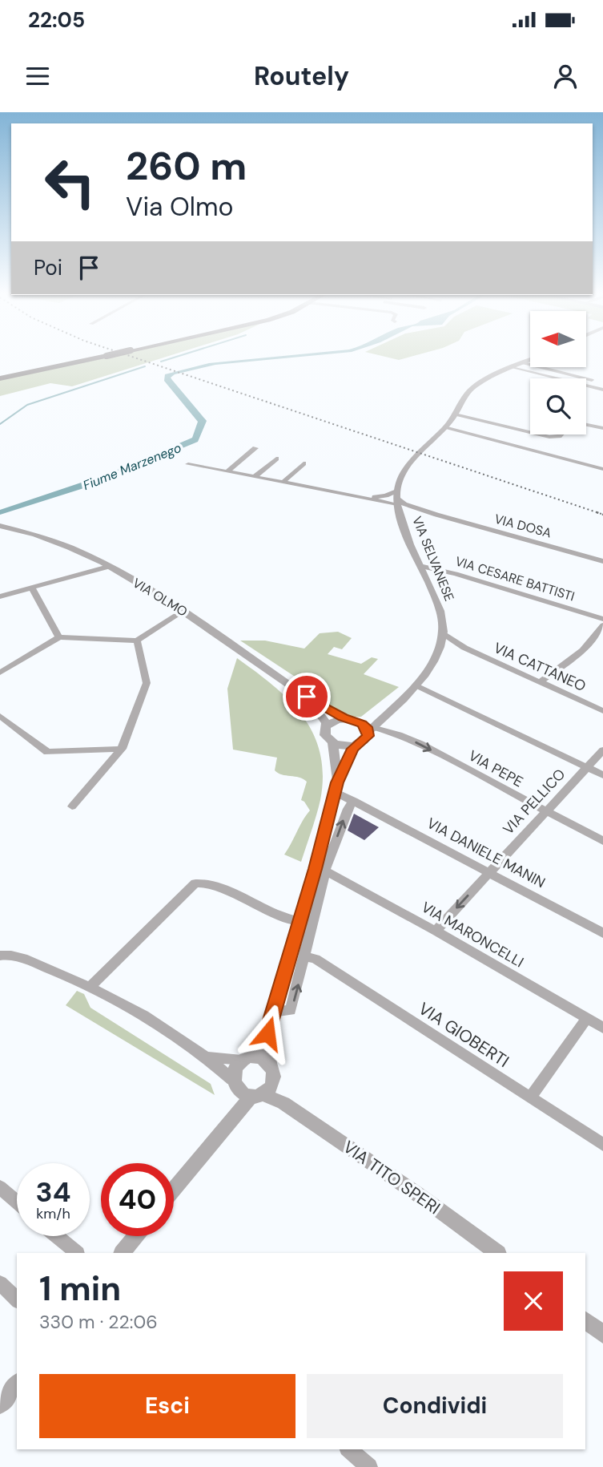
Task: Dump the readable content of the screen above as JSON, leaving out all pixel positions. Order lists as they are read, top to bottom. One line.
{"streets":{"street":["VIA DOSA","VIA SELVANESE","VIA CESARE BATTISTI","VIA OLMO","VIA CATTANEO","VIA PEPE","VIA PELLICO","VIA DANIELE MANIN","VIA MARONCELLI","VIA GIOBERTI","VIA TITO SPERI"]},"crossings":[["VIA SELVANESE","VIA CESARE BATTISTI"],["VIA SELVANESE","VIA CATTANEO"],["VIA OLMO","VIA PEPE"],["VIA OLMO","VIA DANIELE MANIN"],["VIA OLMO","VIA MARONCELLI"],["VIA OLMO","VIA GIOBERTI"],["VIA PEPE","VIA PELLICO"],["VIA PELLICO","VIA DANIELE MANIN"],["VIA PELLICO","VIA MARONCELLI"]],"one_way":["VIA PEPE"],"water":["Fiume Marzenego"],"north":"left","page":{"status":"22:05","header":"Routely","turn":["260 m","Via Olmo"],"then":"Poi","speed":"34 km/h","limit":"40","heading":["1 min","330 m · 22:06"],"buttons":["Esci","Condividi"]}}
